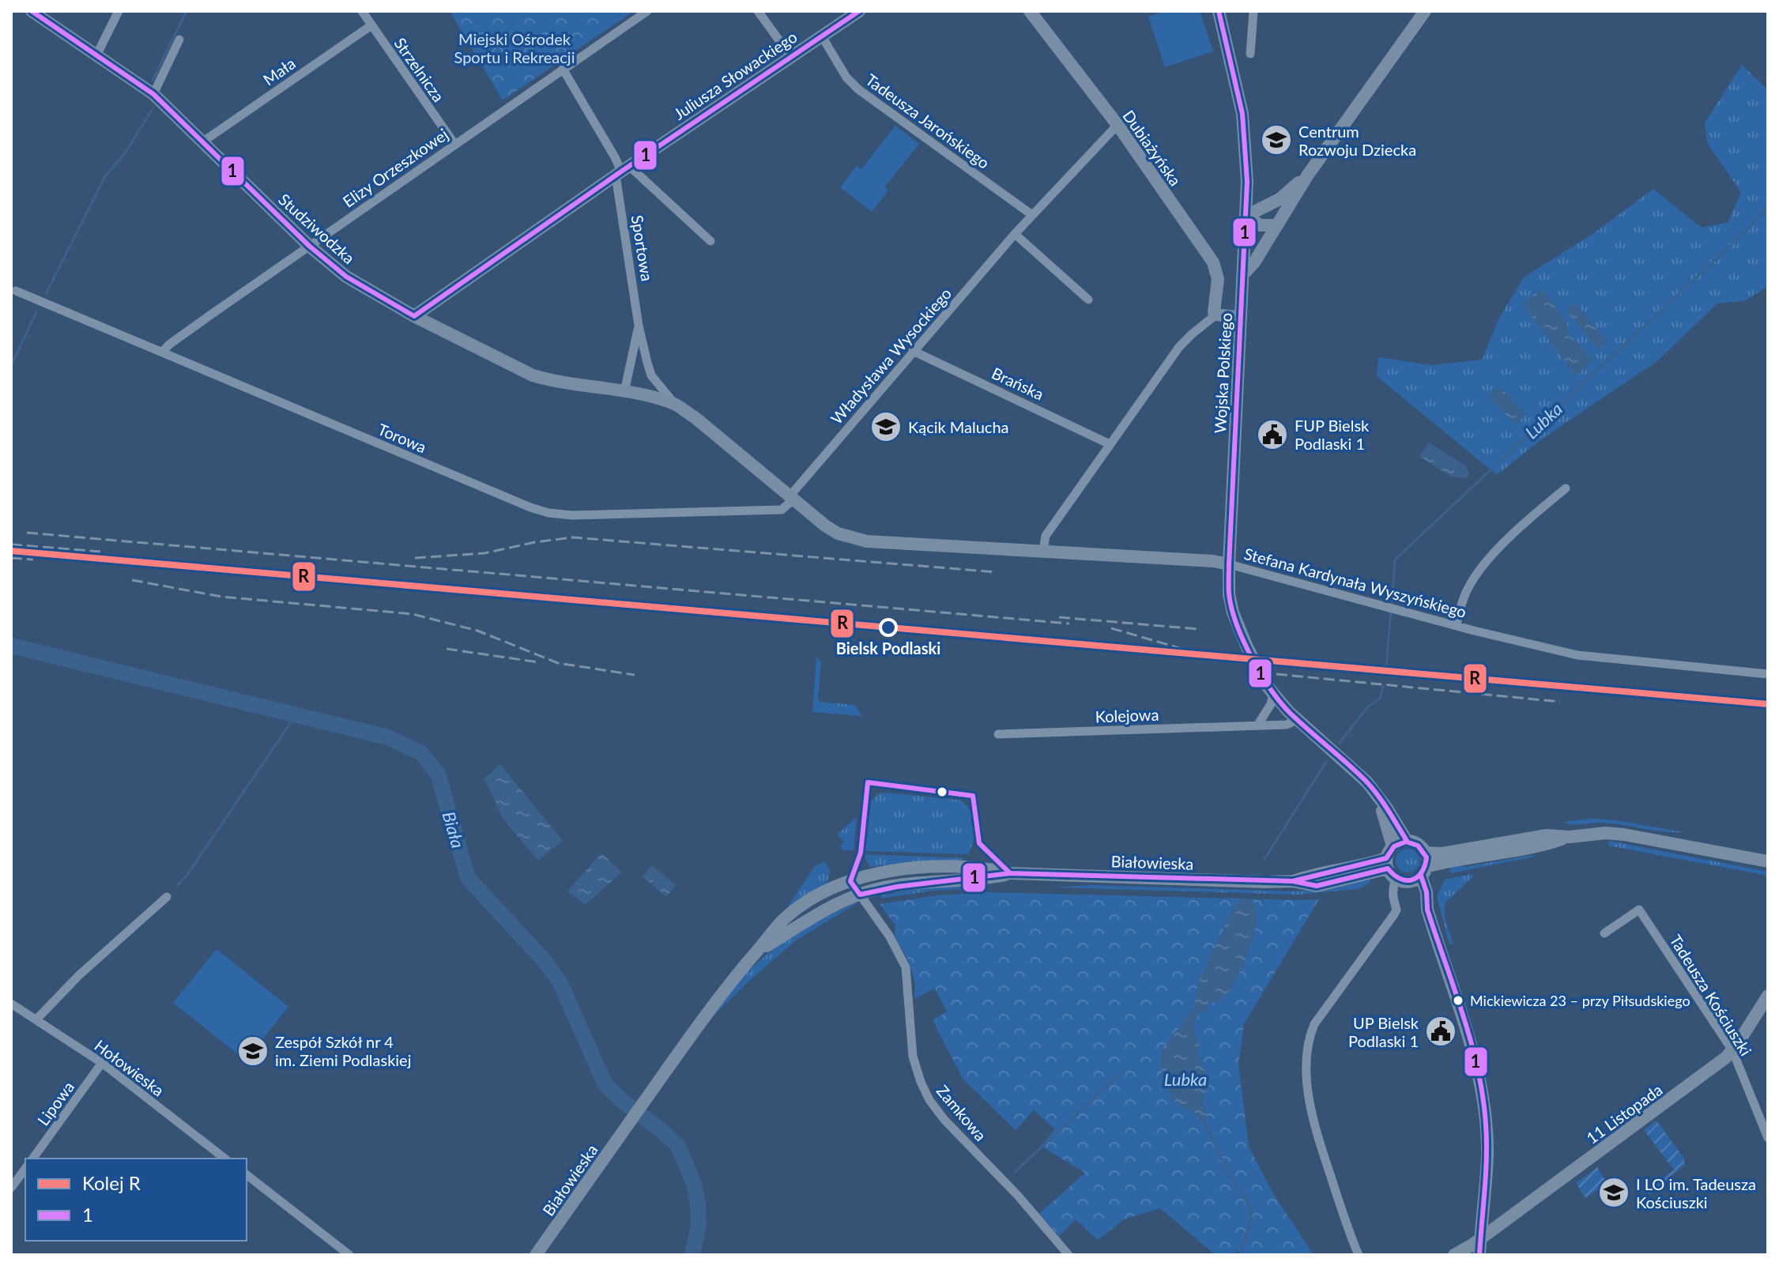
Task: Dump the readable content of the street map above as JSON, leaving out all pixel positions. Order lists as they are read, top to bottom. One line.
{"streets":{"main road":["Juliusza Słowackiego","Dubiażyńska","Studziwodzka","Sportowa","Wojska Polskiego","Stefana Kardynała Wyszyńskiego","Białowieska","11 Listopada"],"street":["Strzelnicza","Mała","Tadeusza Jarońskiego","Elizy Orzeszkowej","Władysława Wysockiego","Brańska","Torowa","Kolejowa","Tadeusza Kościuszki","Hołowieska","Lipowa","Zamkowa"]},"crossings":[["Strzelnicza","Mała"],["Strzelnicza","Elizy Orzeszkowej"],["Mała","Studziwodzka"],["Juliusza Słowackiego","Tadeusza Jarońskiego"],["Juliusza Słowackiego","Studziwodzka"],["Juliusza Słowackiego","Sportowa"],["Tadeusza Jarońskiego","Władysława Wysockiego"],["Dubiażyńska","Władysława Wysockiego"],["Elizy Orzeszkowej","Studziwodzka"],["Elizy Orzeszkowej","Sportowa"],["Elizy Orzeszkowej","Torowa"],["Studziwodzka","Sportowa"],["Sportowa","Władysława Wysockiego"],["Sportowa","Torowa"],["Sportowa","Stefana Kardynała Wyszyńskiego"],["Władysława Wysockiego","Brańska"],["Władysława Wysockiego","Torowa"],["Władysława Wysockiego","Stefana Kardynała Wyszyńskiego"],["Wojska Polskiego","Stefana Kardynała Wyszyńskiego"],["Wojska Polskiego","Kolejowa"],["Torowa","Stefana Kardynała Wyszyńskiego"],["Białowieska","Zamkowa"],["Tadeusza Kościuszki","11 Listopada"],["Hołowieska","Lipowa"]],"water":["Lubka","Biała"],"parks":["Miejski Ośrodek Sportu i Rekreacji"],"places":{"school or university":["Centrum Rozwoju Dziecka","Kącik Malucha","Zespół Szkół nr 4 im. Ziemi Podlaskiej","I LO im. Tadeusza Kościuszki"],"public building":["FUP Bielsk Podlaski 1","UP Bielsk Podlaski 1"],"other":["Bielsk Podlaski","Mickiewicza 23 – przy Piłsudskiego"]},"lines":["transit line 1","rail line R"],"legend":["Kolej R","1"]}
